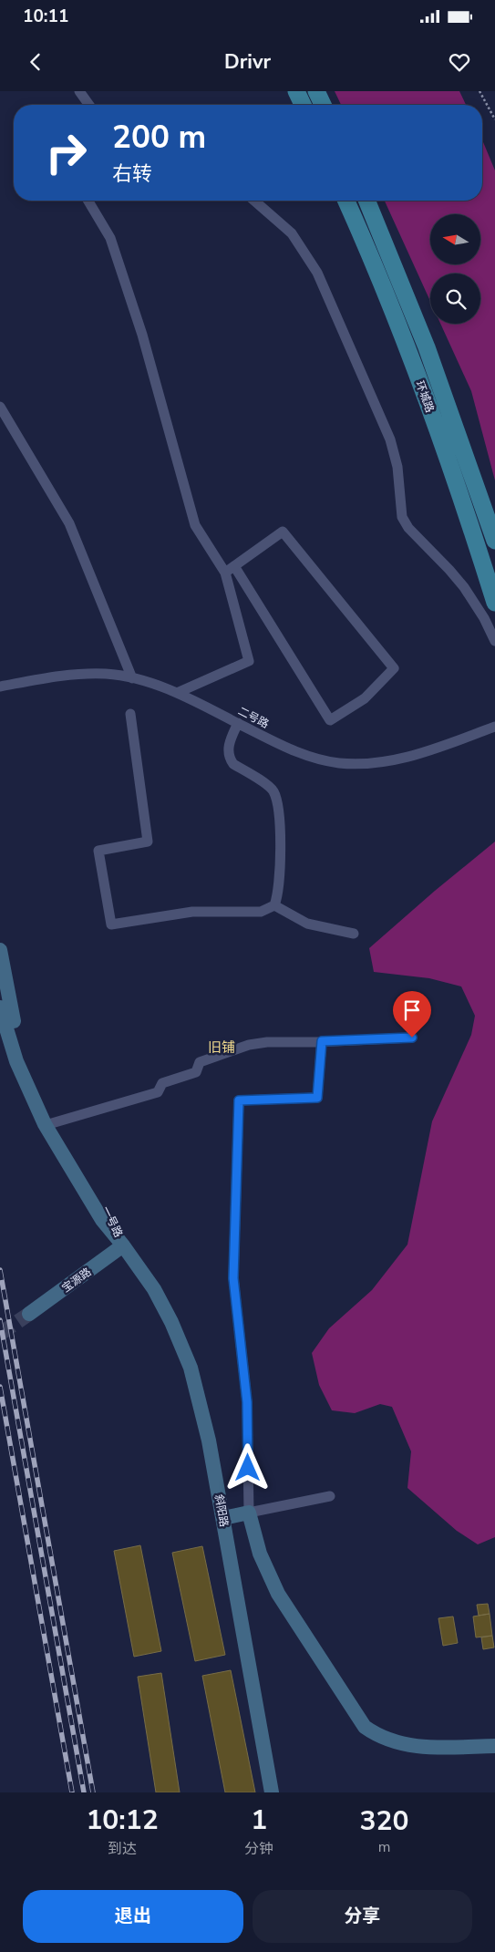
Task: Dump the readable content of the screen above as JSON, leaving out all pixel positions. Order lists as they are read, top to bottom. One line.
{"streets":{"main road":["环城路"],"street":["二号路","一号路","宝源路","斜阳路"]},"crossings":[["一号路","宝源路"],["一号路","斜阳路"],["宝源路","斜阳路"]],"districts":["旧铺"],"north":"left","page":{"status":"10:11","header":"Drivr","turn":["200 m","右转"],"eta":["10:12","到达","1","分钟","320","m"],"buttons":["退出","分享"]}}
